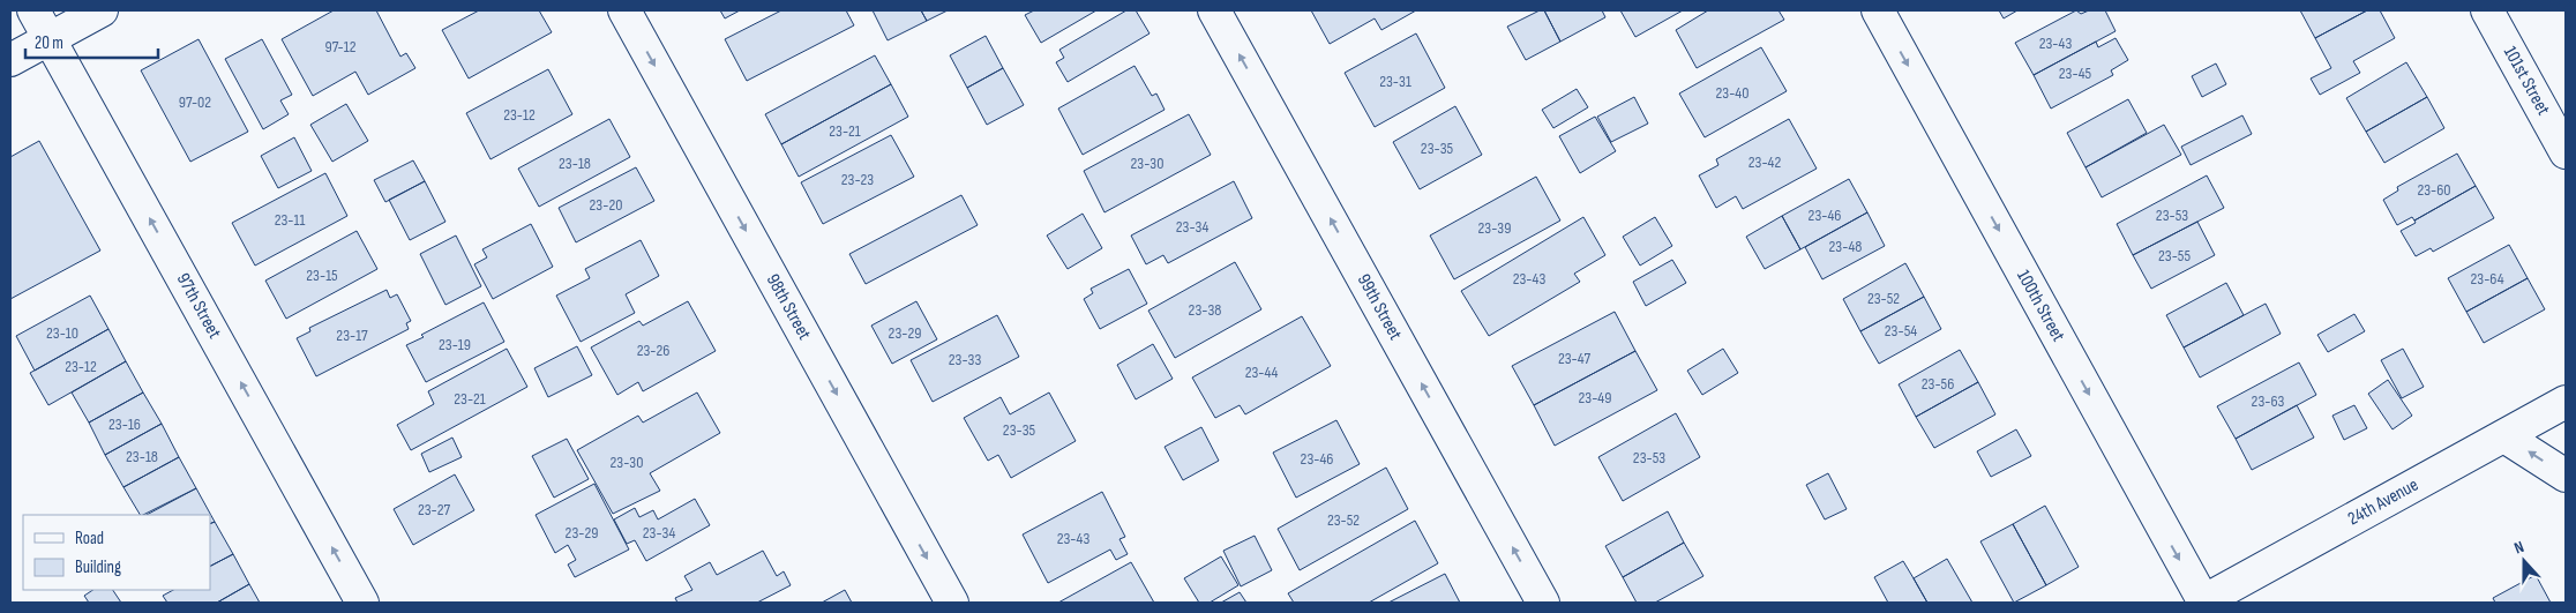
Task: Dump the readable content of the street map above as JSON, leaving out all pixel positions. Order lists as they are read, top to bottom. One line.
{"streets":{"street":["101st Street","97th Street","100th Street","98th Street","99th Street","24th Avenue"]},"crossings":[["100th Street","24th Avenue"]],"one_way":["97th Street","100th Street","98th Street","99th Street"],"house_numbers":["23-43","97-12","23-45","23-31","23-40","97-02","23-12","23-21","23-35","23-42","23-18","23-30","23-23","23-60","23-20","23-46","23-53","23-11","23-34","23-39","23-48","23-55","23-15","23-43","23-64","23-52","23-38","23-54","23-10","23-29","23-17","23-19","23-26","23-47","23-33","23-12","23-44","23-56","23-49","23-21","23-63","23-16","23-35","23-18","23-53","23-46","23-30","23-27","23-52","23-29","23-34","23-43"],"legend":["Road","Building"],"scale_bar":"20 m","north":"top"}
